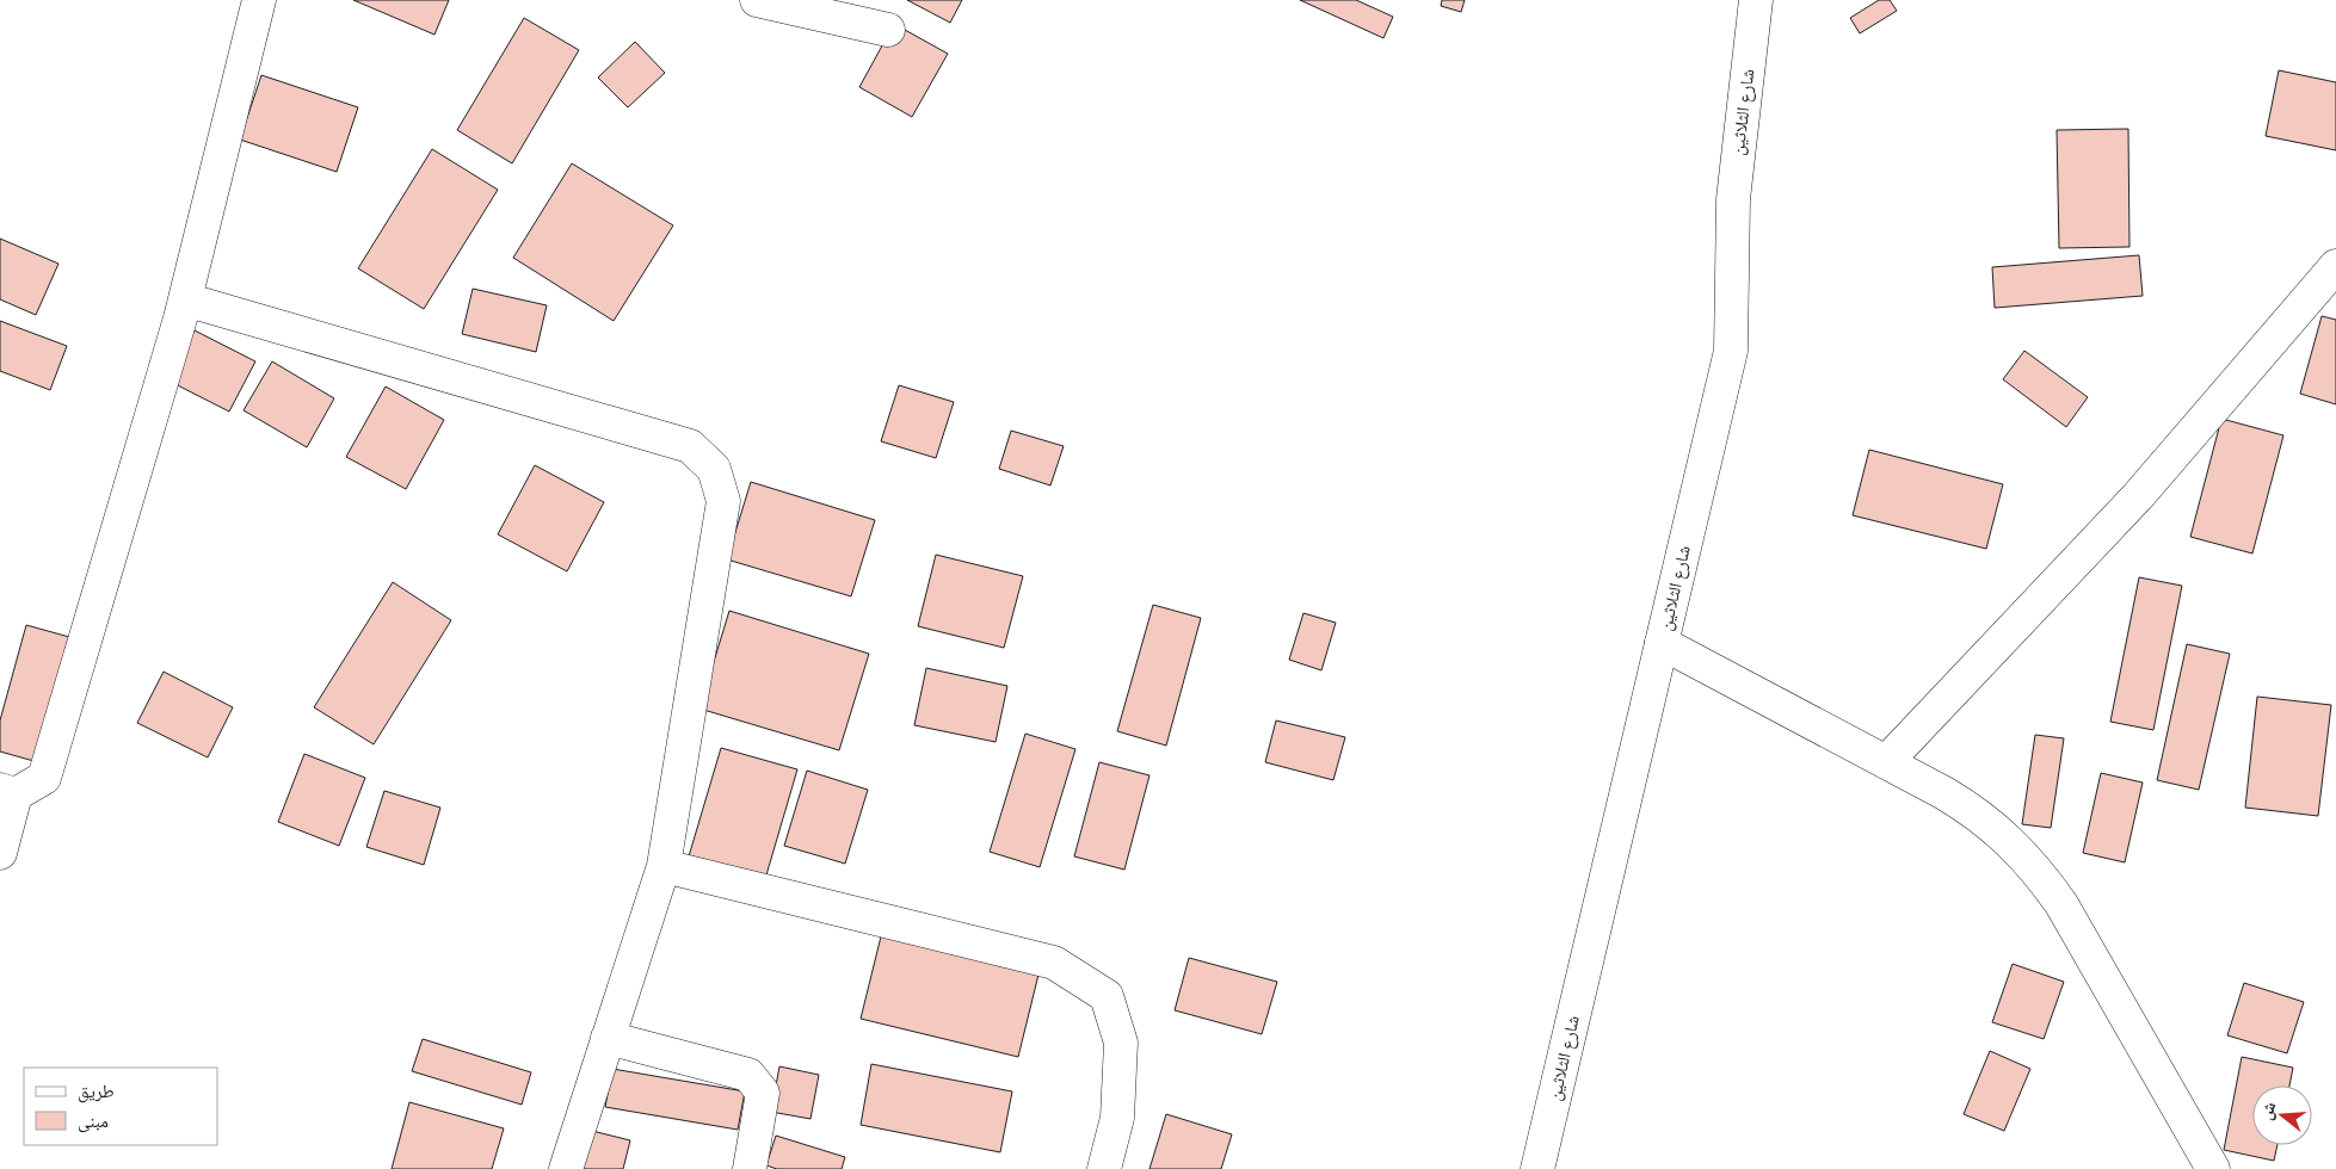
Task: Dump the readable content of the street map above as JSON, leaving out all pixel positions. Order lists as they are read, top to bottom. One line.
{"streets":{"street":["شارع الثلاثين"]},"legend":["طريق","مبنى"],"north":"left"}
